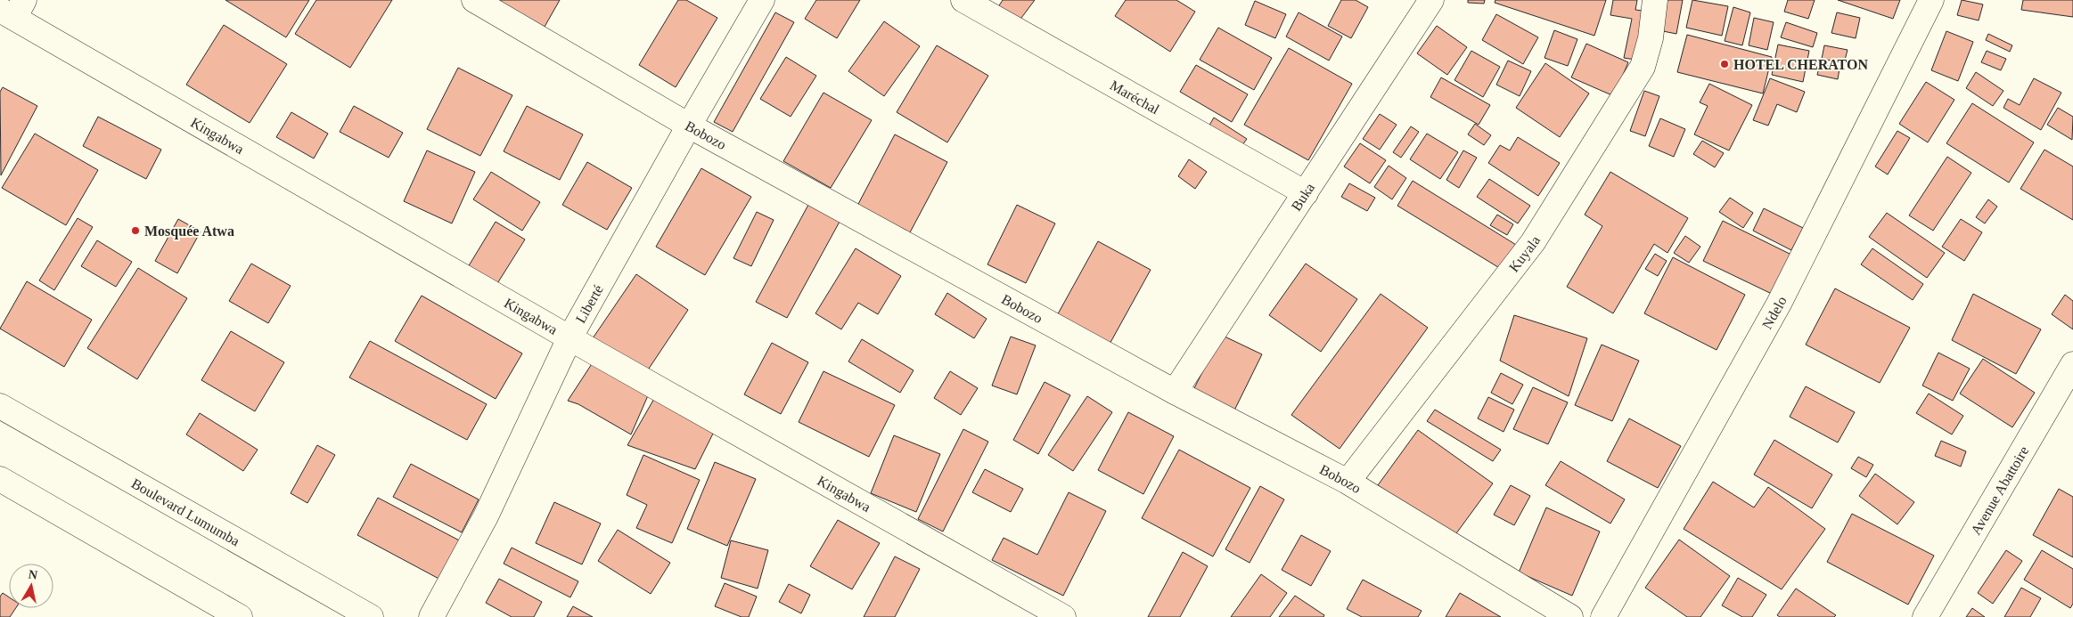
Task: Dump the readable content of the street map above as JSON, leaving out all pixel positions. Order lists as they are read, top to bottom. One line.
{"streets":{"main road":["Maréchal","Bobozo","Kingabwa","Buka","Kuyala","Liberté","Ndelo","Avenue Abattoire","Boulevard Lumumba"]},"crossings":[["Maréchal","Buka"],["Bobozo","Buka"],["Bobozo","Kuyala"],["Bobozo","Liberté"],["Kingabwa","Liberté"]],"places":["HOTEL CHERATON","Mosquée Atwa"],"north":"top"}
